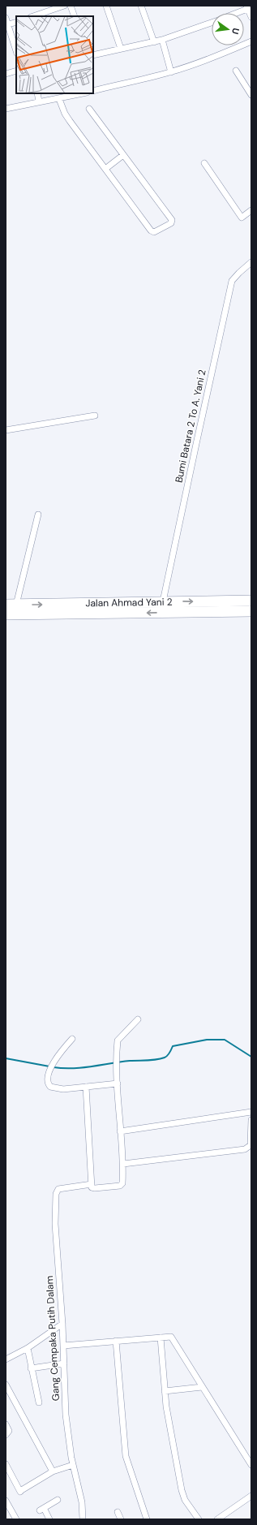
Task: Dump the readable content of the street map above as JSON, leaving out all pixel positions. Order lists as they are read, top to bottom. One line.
{"streets":{"highway":["Jalan Ahmad Yani 2"],"street":["Bumi Batara 2 To A. Yani 2","Gang Cempaka Putih Dalam"]},"crossings":[["Bumi Batara 2 To A. Yani 2","Jalan Ahmad Yani 2"]],"north":"right"}
